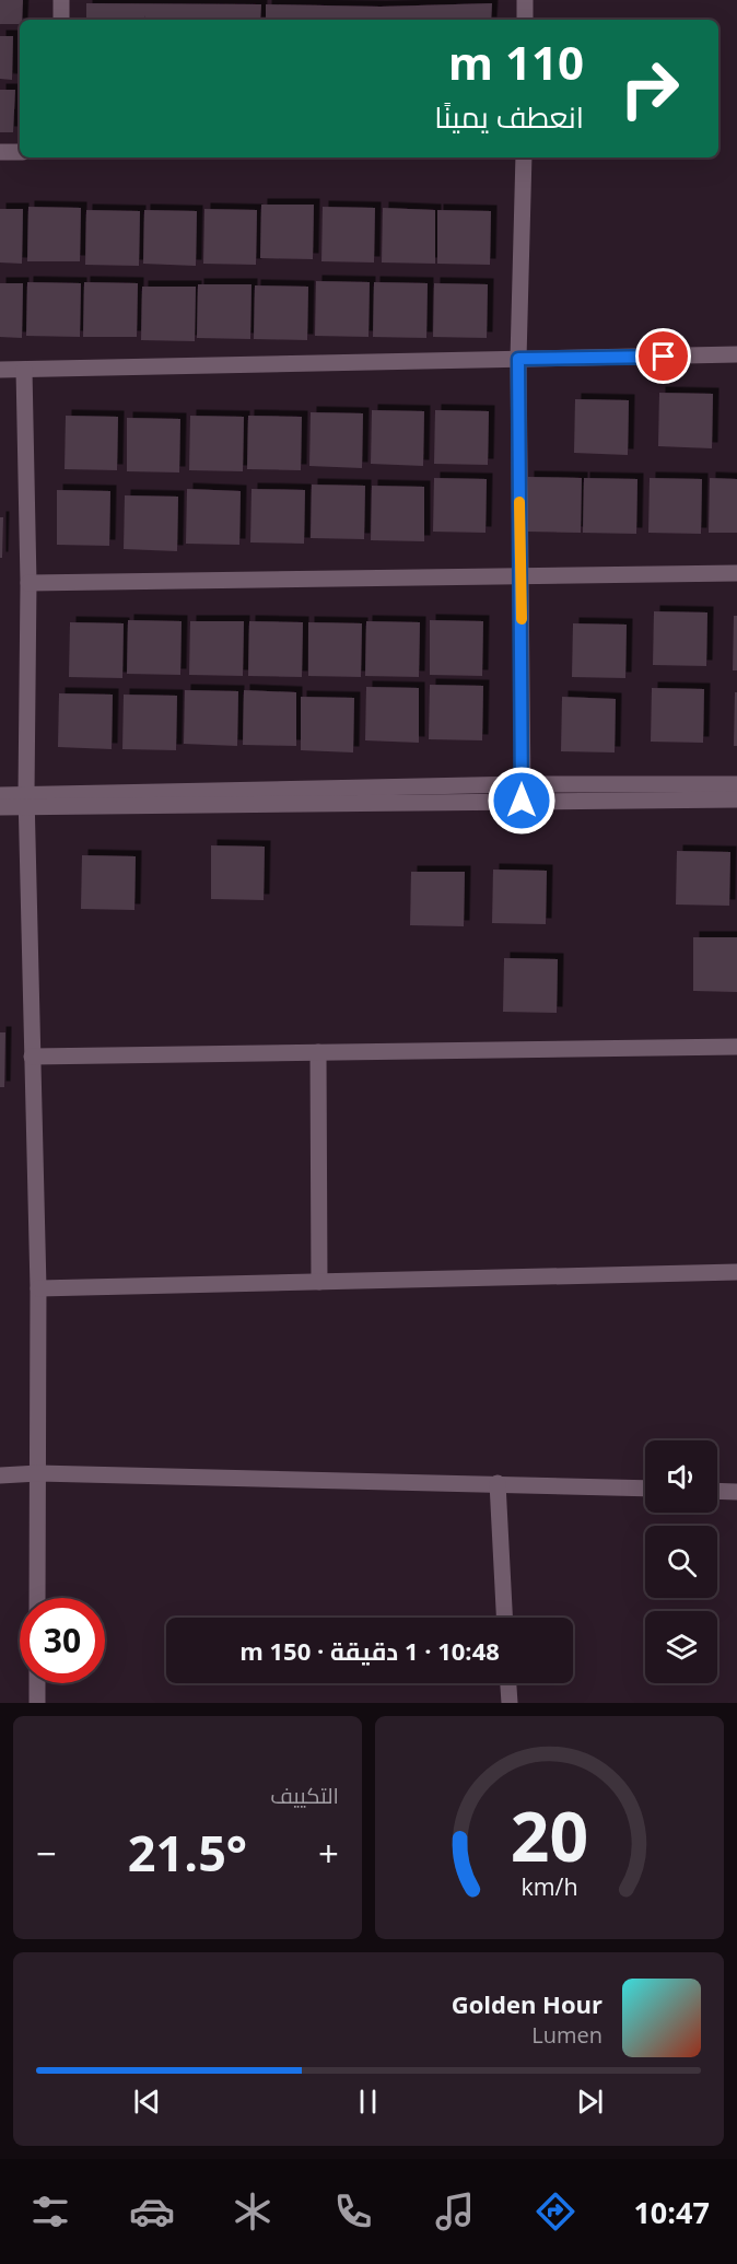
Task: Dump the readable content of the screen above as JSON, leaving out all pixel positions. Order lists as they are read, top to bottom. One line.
{"page":{"turn":["110 m","انعطف يمينًا"],"limit":"30","trip":"10:48 · 1 دقيقة · 150 m","tile":"التكييف","heat":["−","21.5°","+"],"song":["Golden Hour","Lumen"],"tabs":"10:47","gauge":["20","km/h"]}}
